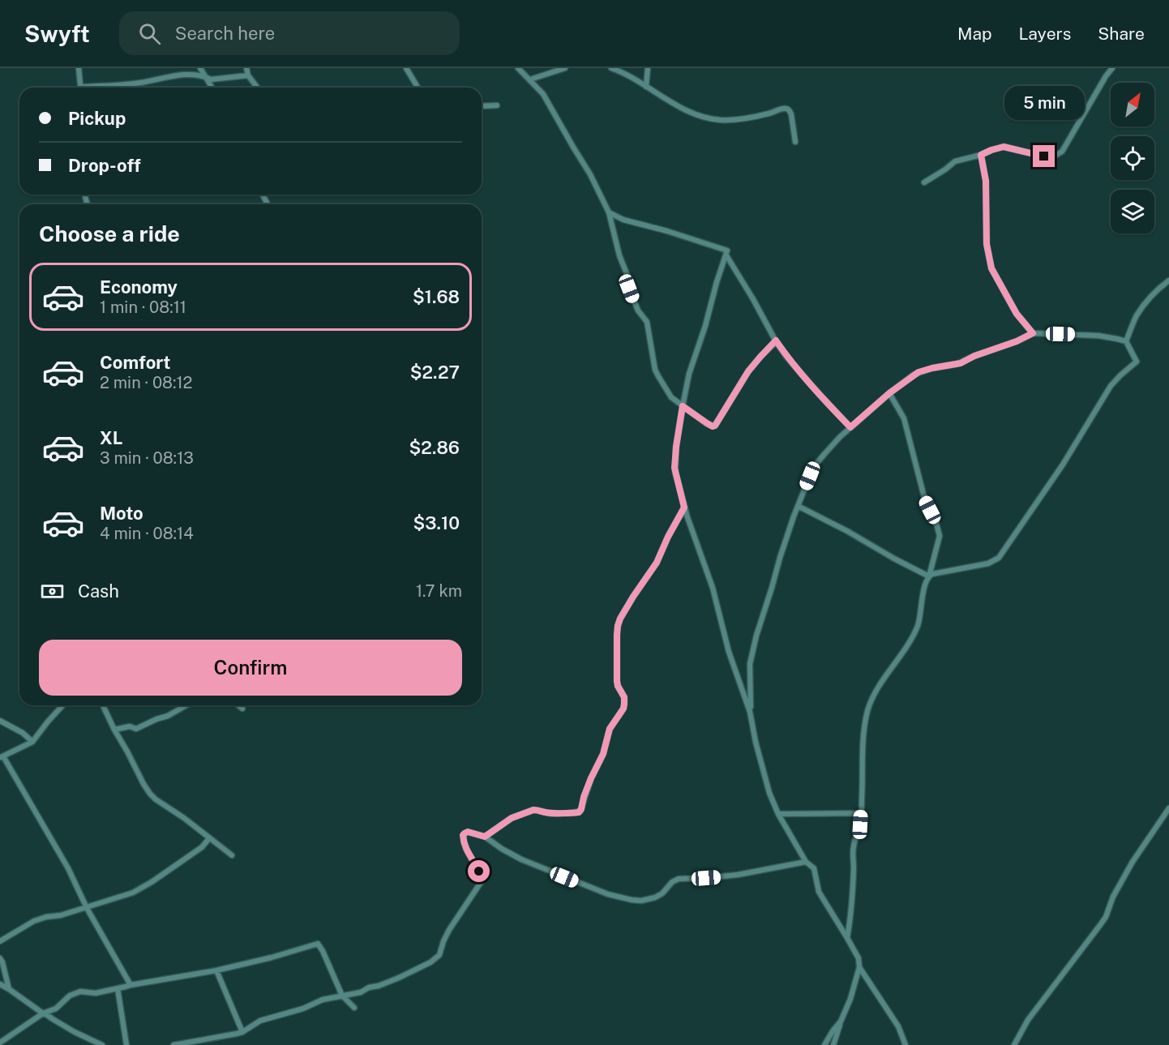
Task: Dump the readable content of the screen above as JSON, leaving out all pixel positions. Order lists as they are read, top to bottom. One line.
{"north":"top right","page":{"header":"Swyft","search":"Search here","nav":["Map","Layers","Share"],"bubble":"5 min","banner":["Pickup","Drop-off"],"heading":"Choose a ride","list":[{"name":"Economy","note":"1 min · 08:11","value":"$1.68"},{"name":"Comfort","note":"2 min · 08:12","value":"$2.27"},{"name":"XL","note":"3 min · 08:13","value":"$2.86"},{"name":"Moto","note":"4 min · 08:14","value":"$3.10"}],"pay":["Cash","1.7 km"],"buttons":"Confirm"}}
